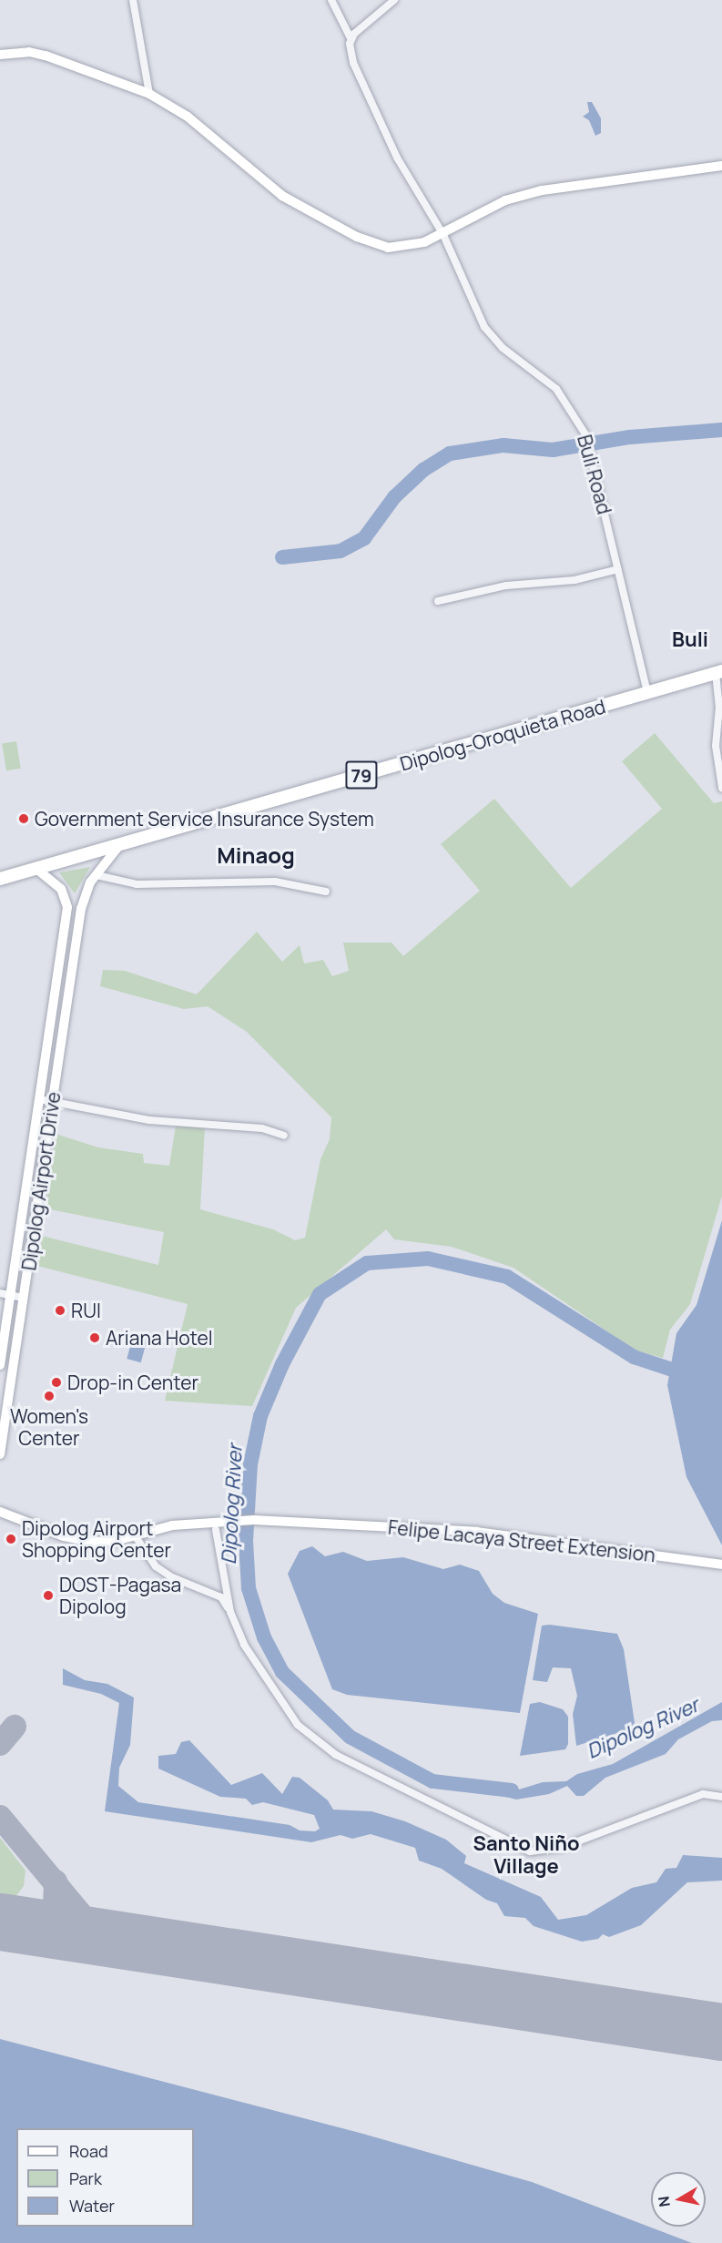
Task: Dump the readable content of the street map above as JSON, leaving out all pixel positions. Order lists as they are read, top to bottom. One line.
{"streets":{"highway":["Dipolog-Oroquieta Road","79"],"main road":["Dipolog Airport Drive","Felipe Lacaya Street Extension"],"street":["Buli Road"]},"crossings":[["Buli Road","Dipolog-Oroquieta Road"],["Dipolog-Oroquieta Road","Dipolog Airport Drive"]],"districts":["Buli","Minaog","Santo Niño Village"],"water":["Dipolog River"],"places":["Government Service Insurance System","RUI","Ariana Hotel","Drop-in Center","Women's Center","Dipolog Airport Shopping Center","DOST-Pagasa Dipolog"],"legend":["Road","Park","Water"],"north":"left"}
